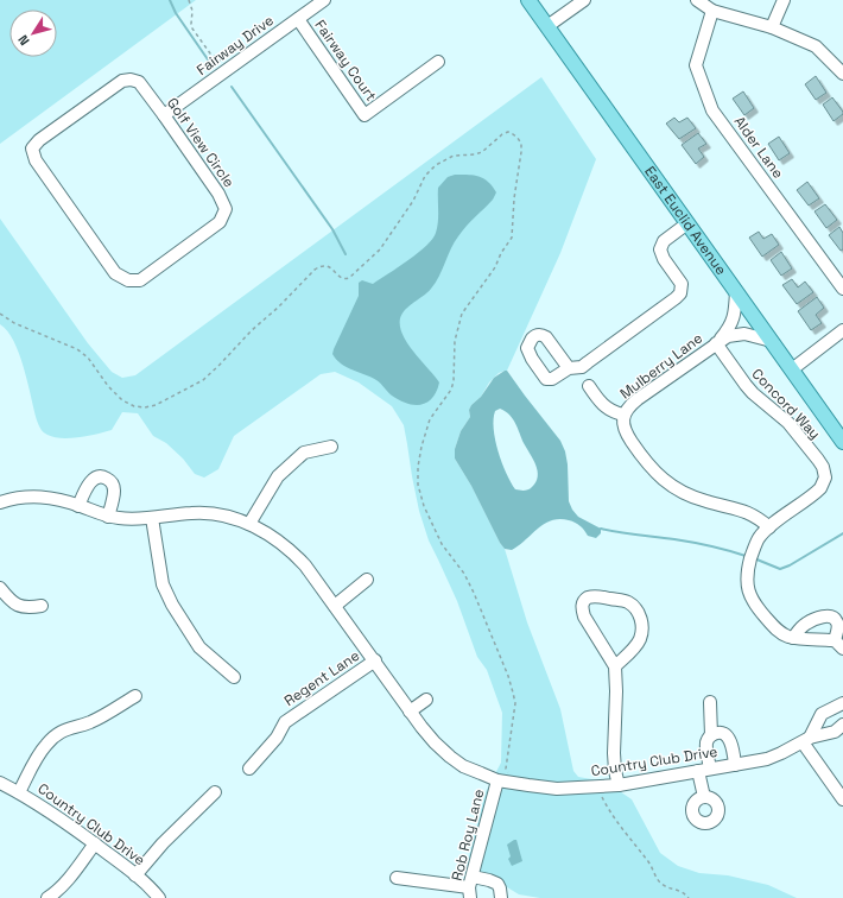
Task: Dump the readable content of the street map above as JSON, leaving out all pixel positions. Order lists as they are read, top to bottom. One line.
{"streets":{"main road":["East Euclid Avenue"],"street":["Fairway Drive","Fairway Court","Golf View Circle","Alder Lane","Mulberry Lane","Concord Way","Regent Lane","Country Club Drive","Rob Roy Lane"]},"crossings":[["Fairway Drive","Fairway Court"],["Fairway Drive","Golf View Circle"],["East Euclid Avenue","Mulberry Lane"],["Mulberry Lane","Concord Way"],["Regent Lane","Country Club Drive"],["Country Club Drive","Rob Roy Lane"]],"north":"bottom left"}
